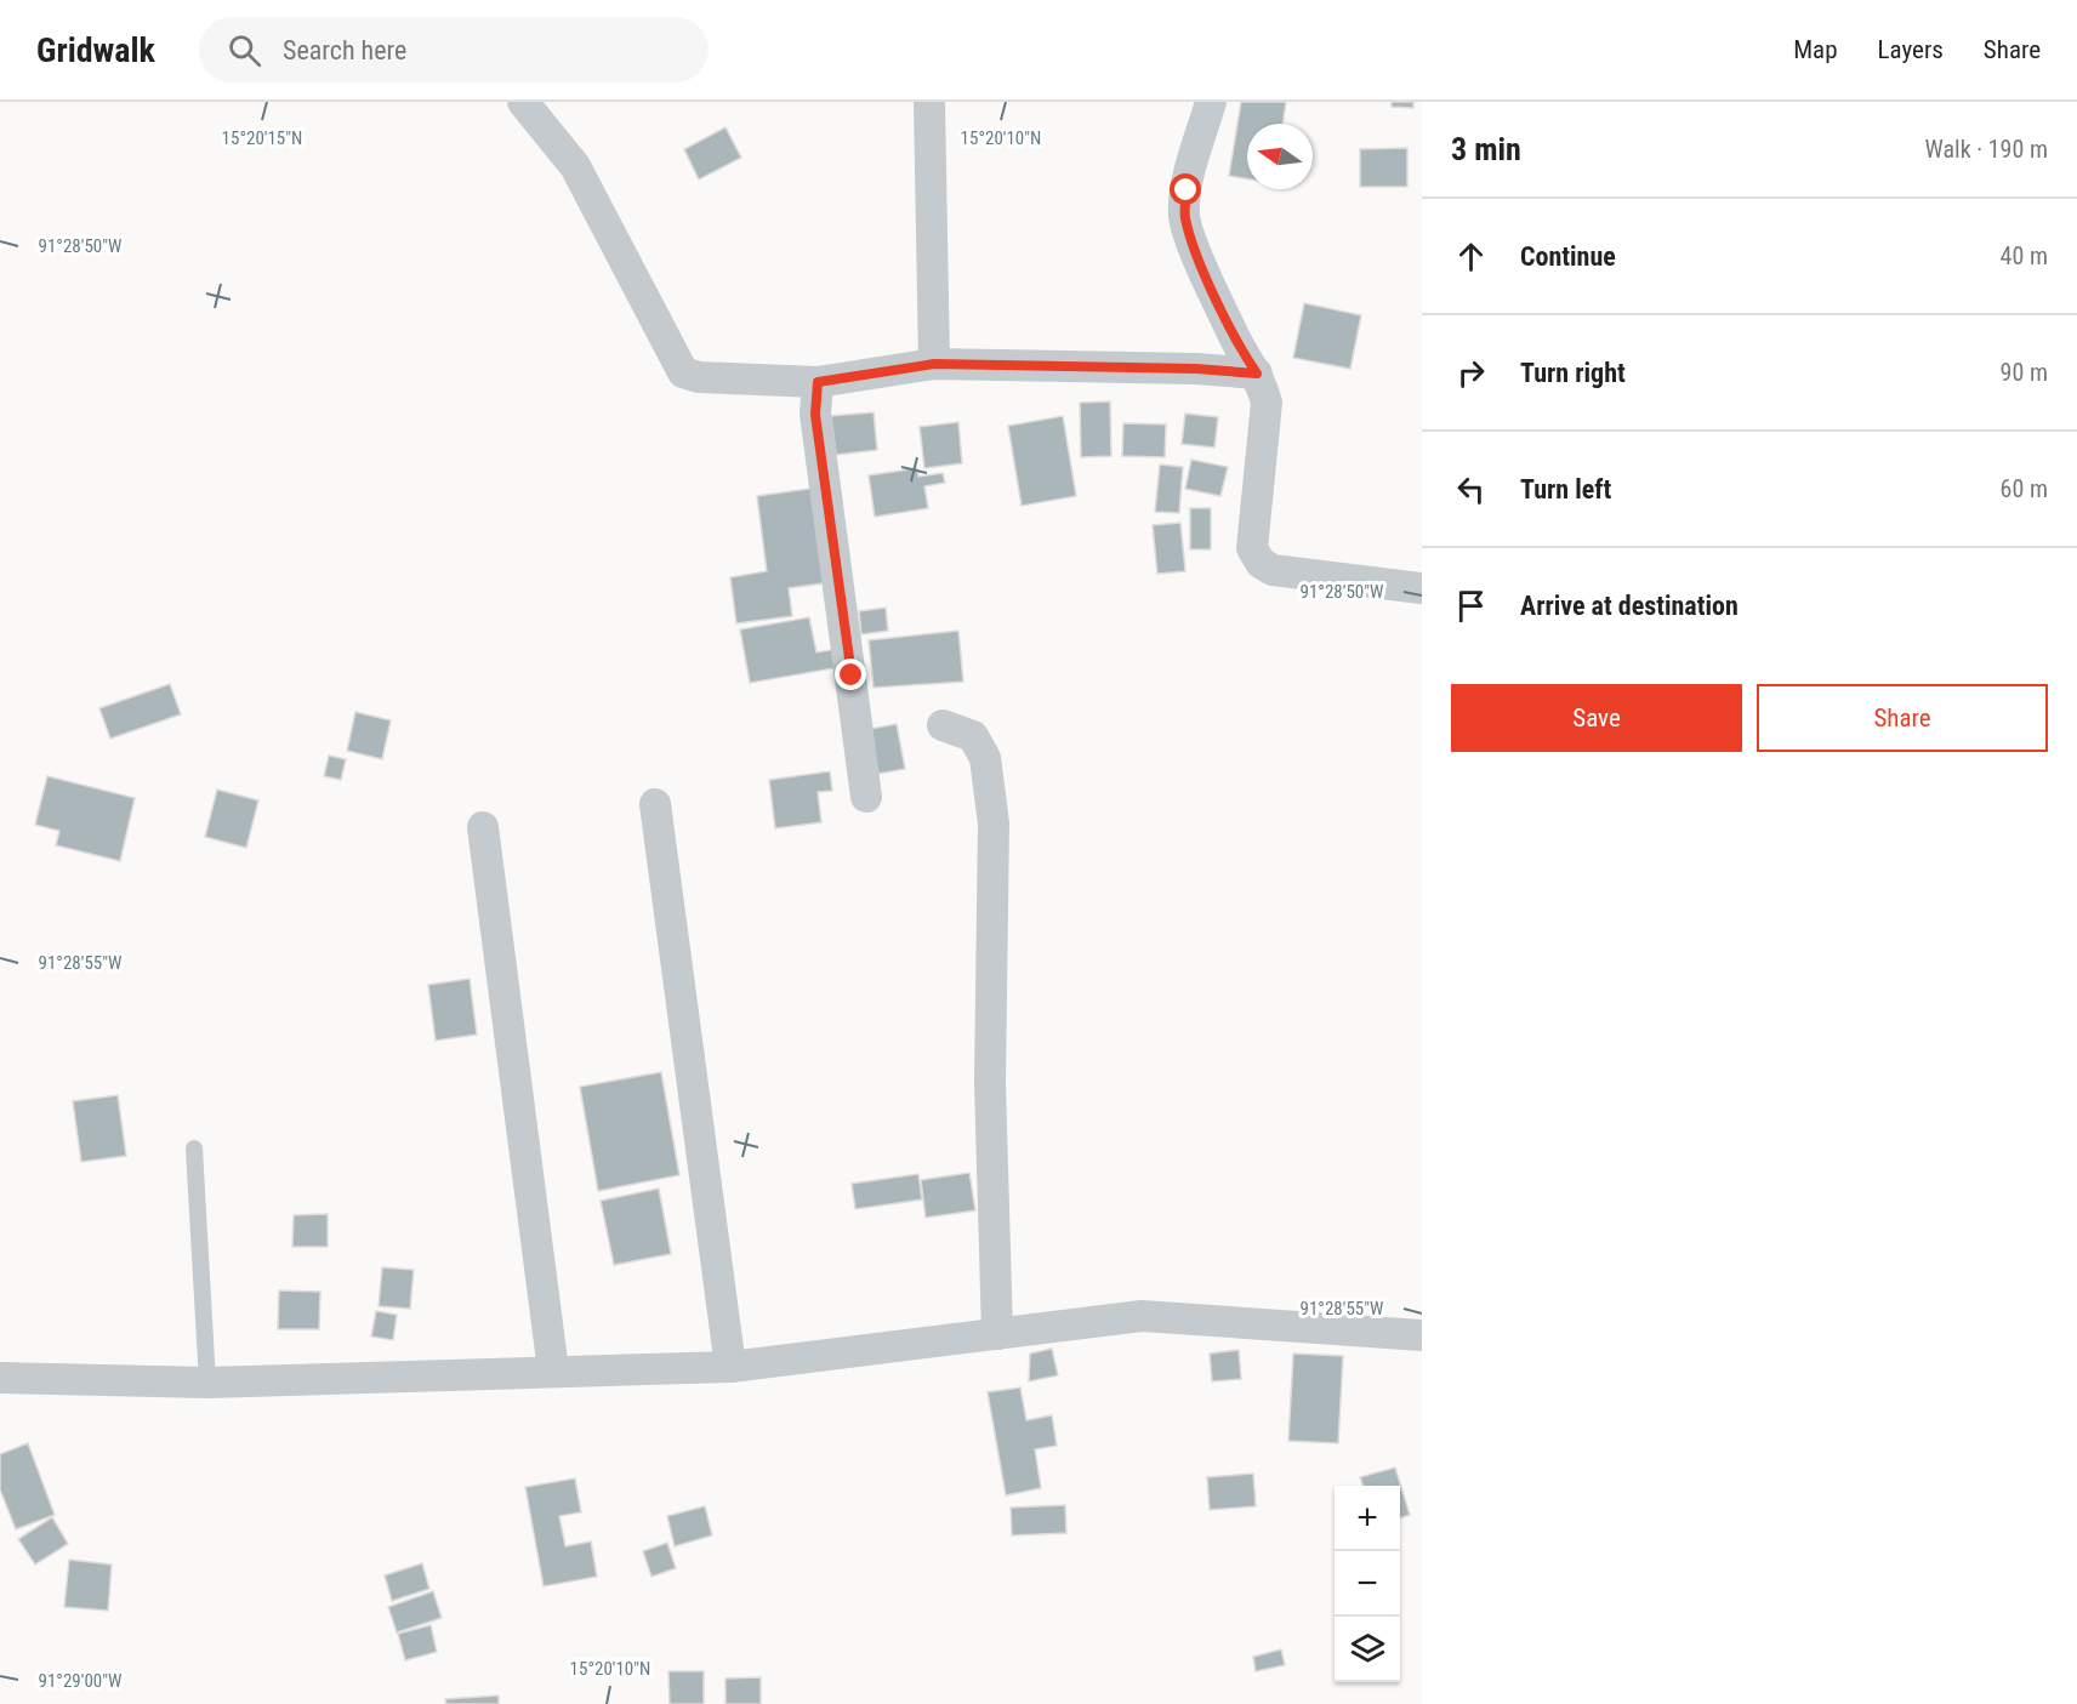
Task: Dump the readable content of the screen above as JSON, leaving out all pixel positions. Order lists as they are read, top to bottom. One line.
{"north":"left","page":{"header":"Gridwalk","search":"Search here","nav":["Map","Layers","Share"],"heading":["3 min","Walk · 190 m"],"list":[["Continue","40 m"],["Turn right","90 m"],["Turn left","60 m"],"Arrive at destination"],"buttons":["Save","Share"],"map_buttons":["+","−"]},"coordinates":["15°20'15\"N","15°20'10\"N","91°28'50\"W","91°28'55\"W","91°29'00\"W"]}
